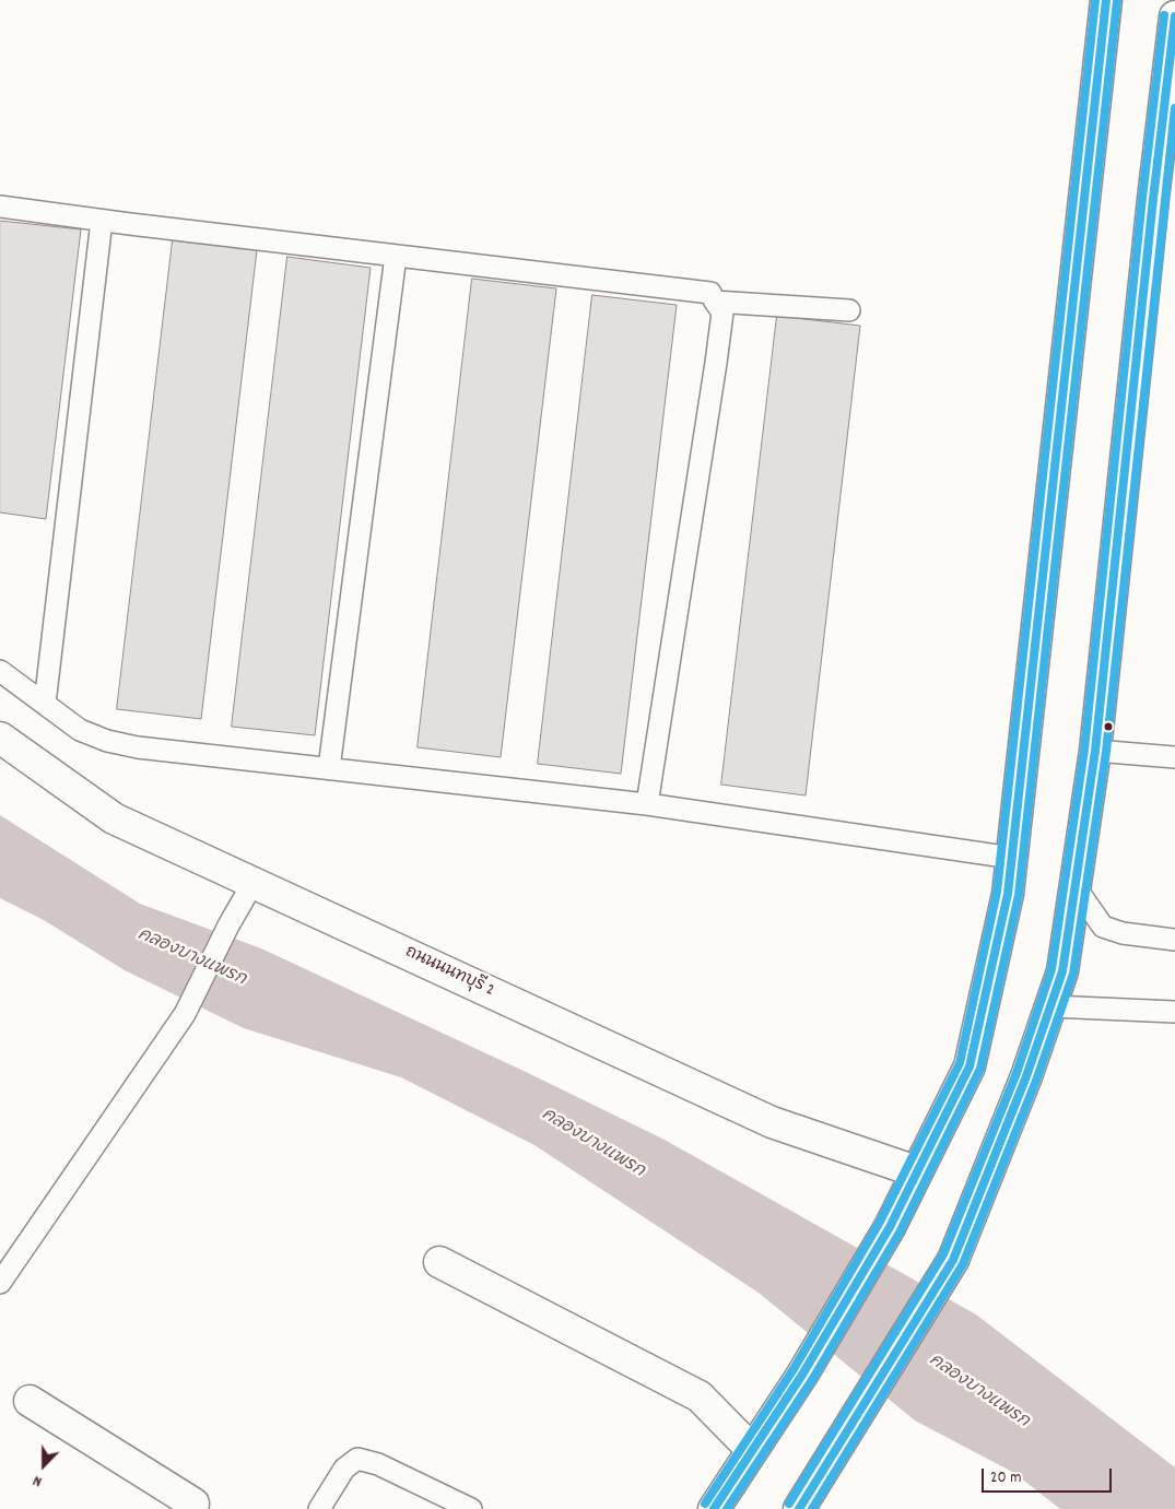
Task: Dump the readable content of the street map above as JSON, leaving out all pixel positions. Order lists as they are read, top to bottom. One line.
{"streets":{"main road":["ถนนนนทบุรี 2"]},"water":["คลองบางแพรก"],"scale_bar":"20 m","north":"bottom"}
